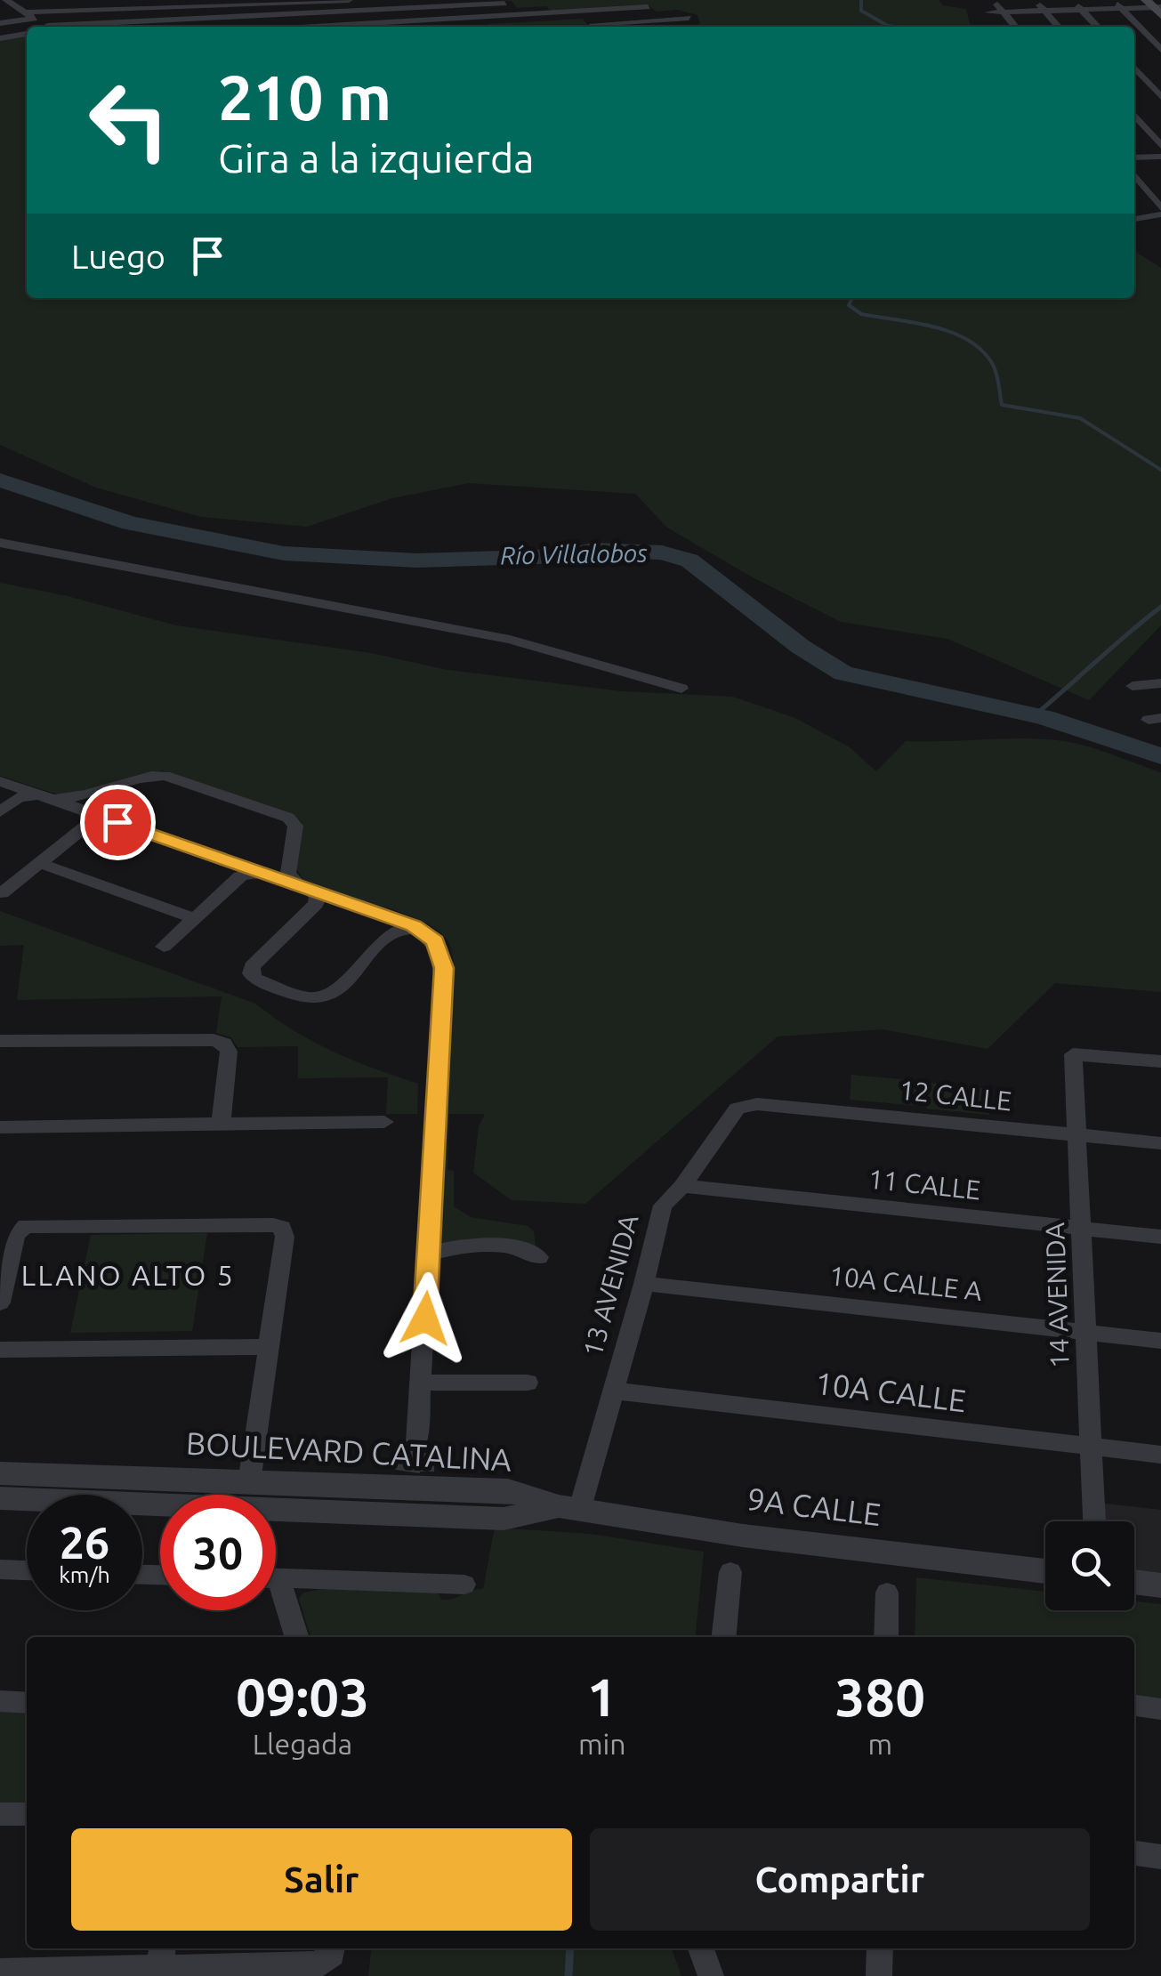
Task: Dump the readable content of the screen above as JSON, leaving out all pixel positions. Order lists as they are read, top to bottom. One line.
{"streets":{"street":["12 CALLE","11 CALLE","10A CALLE A","13 AVENIDA","14 AVENIDA","10A CALLE","BOULEVARD CATALINA","9A CALLE"]},"crossings":[["12 CALLE","13 AVENIDA"],["12 CALLE","14 AVENIDA"],["11 CALLE","13 AVENIDA"],["11 CALLE","14 AVENIDA"],["10A CALLE A","13 AVENIDA"],["10A CALLE A","14 AVENIDA"],["13 AVENIDA","10A CALLE"],["13 AVENIDA","BOULEVARD CATALINA"],["13 AVENIDA","9A CALLE"],["14 AVENIDA","10A CALLE"],["BOULEVARD CATALINA","9A CALLE"]],"districts":["LLANO ALTO 5"],"water":["Río Villalobos"],"page":{"turn":["210 m","Gira a la izquierda"],"then":"Luego","speed":"26 km/h","limit":"30","eta":["09:03","Llegada","1","min","380","m"],"buttons":["Salir","Compartir"]}}
